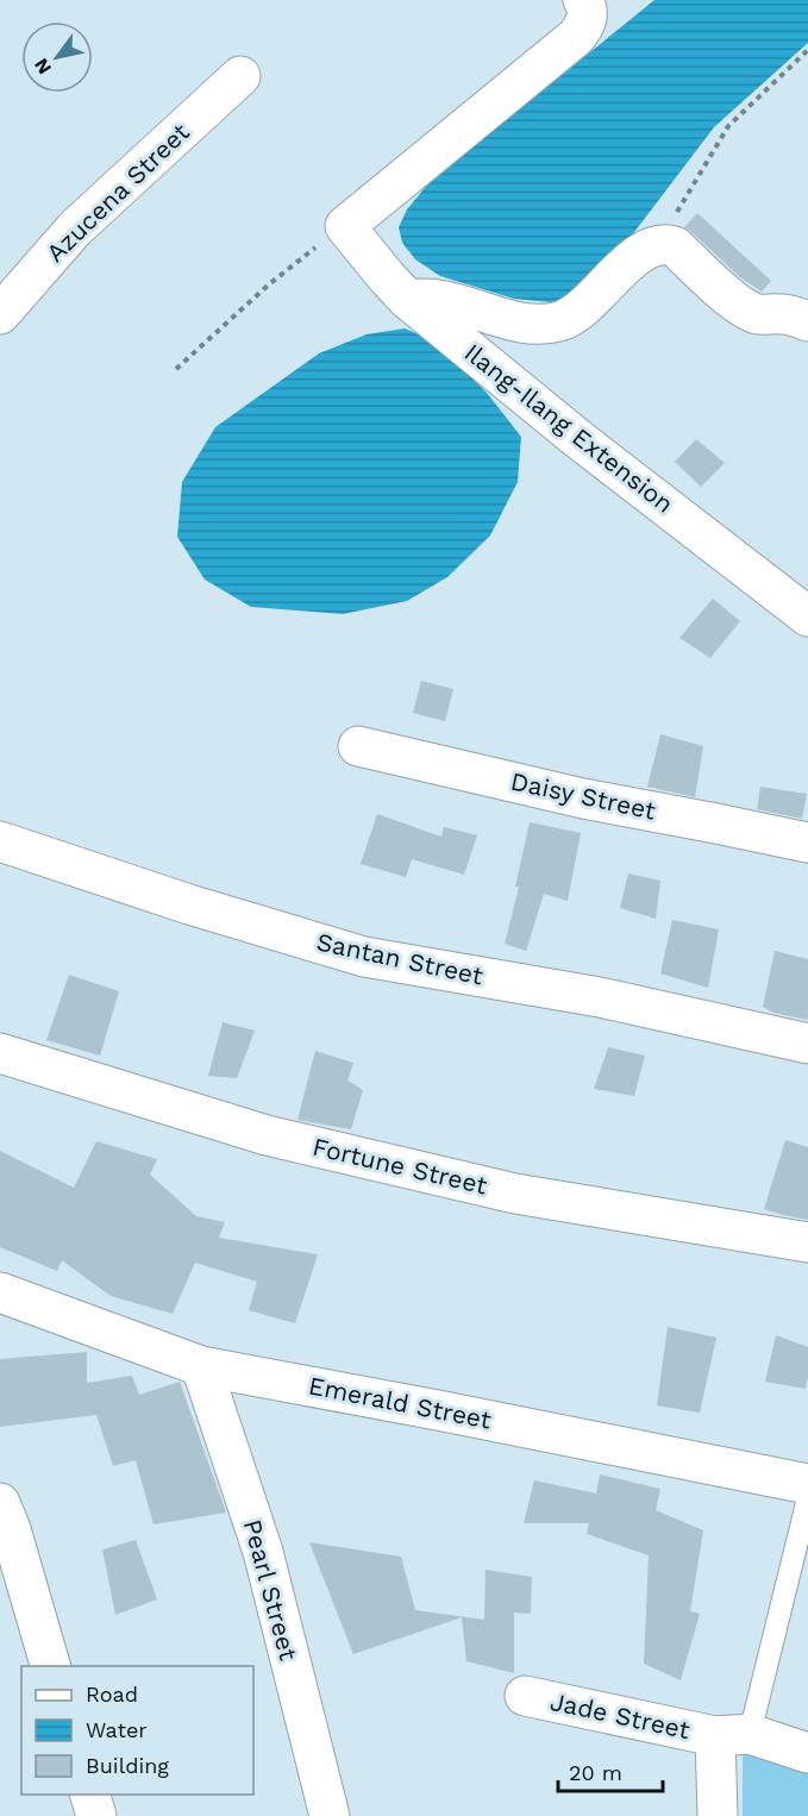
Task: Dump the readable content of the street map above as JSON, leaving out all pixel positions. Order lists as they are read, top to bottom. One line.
{"streets":{"street":["Azucena Street","Ilang-Ilang Extension","Daisy Street","Santan Street","Fortune Street","Emerald Street","Pearl Street","Jade Street"]},"crossings":[["Emerald Street","Pearl Street"]],"legend":["Road","Water","Building"],"scale_bar":"20 m","north":"bottom left"}
